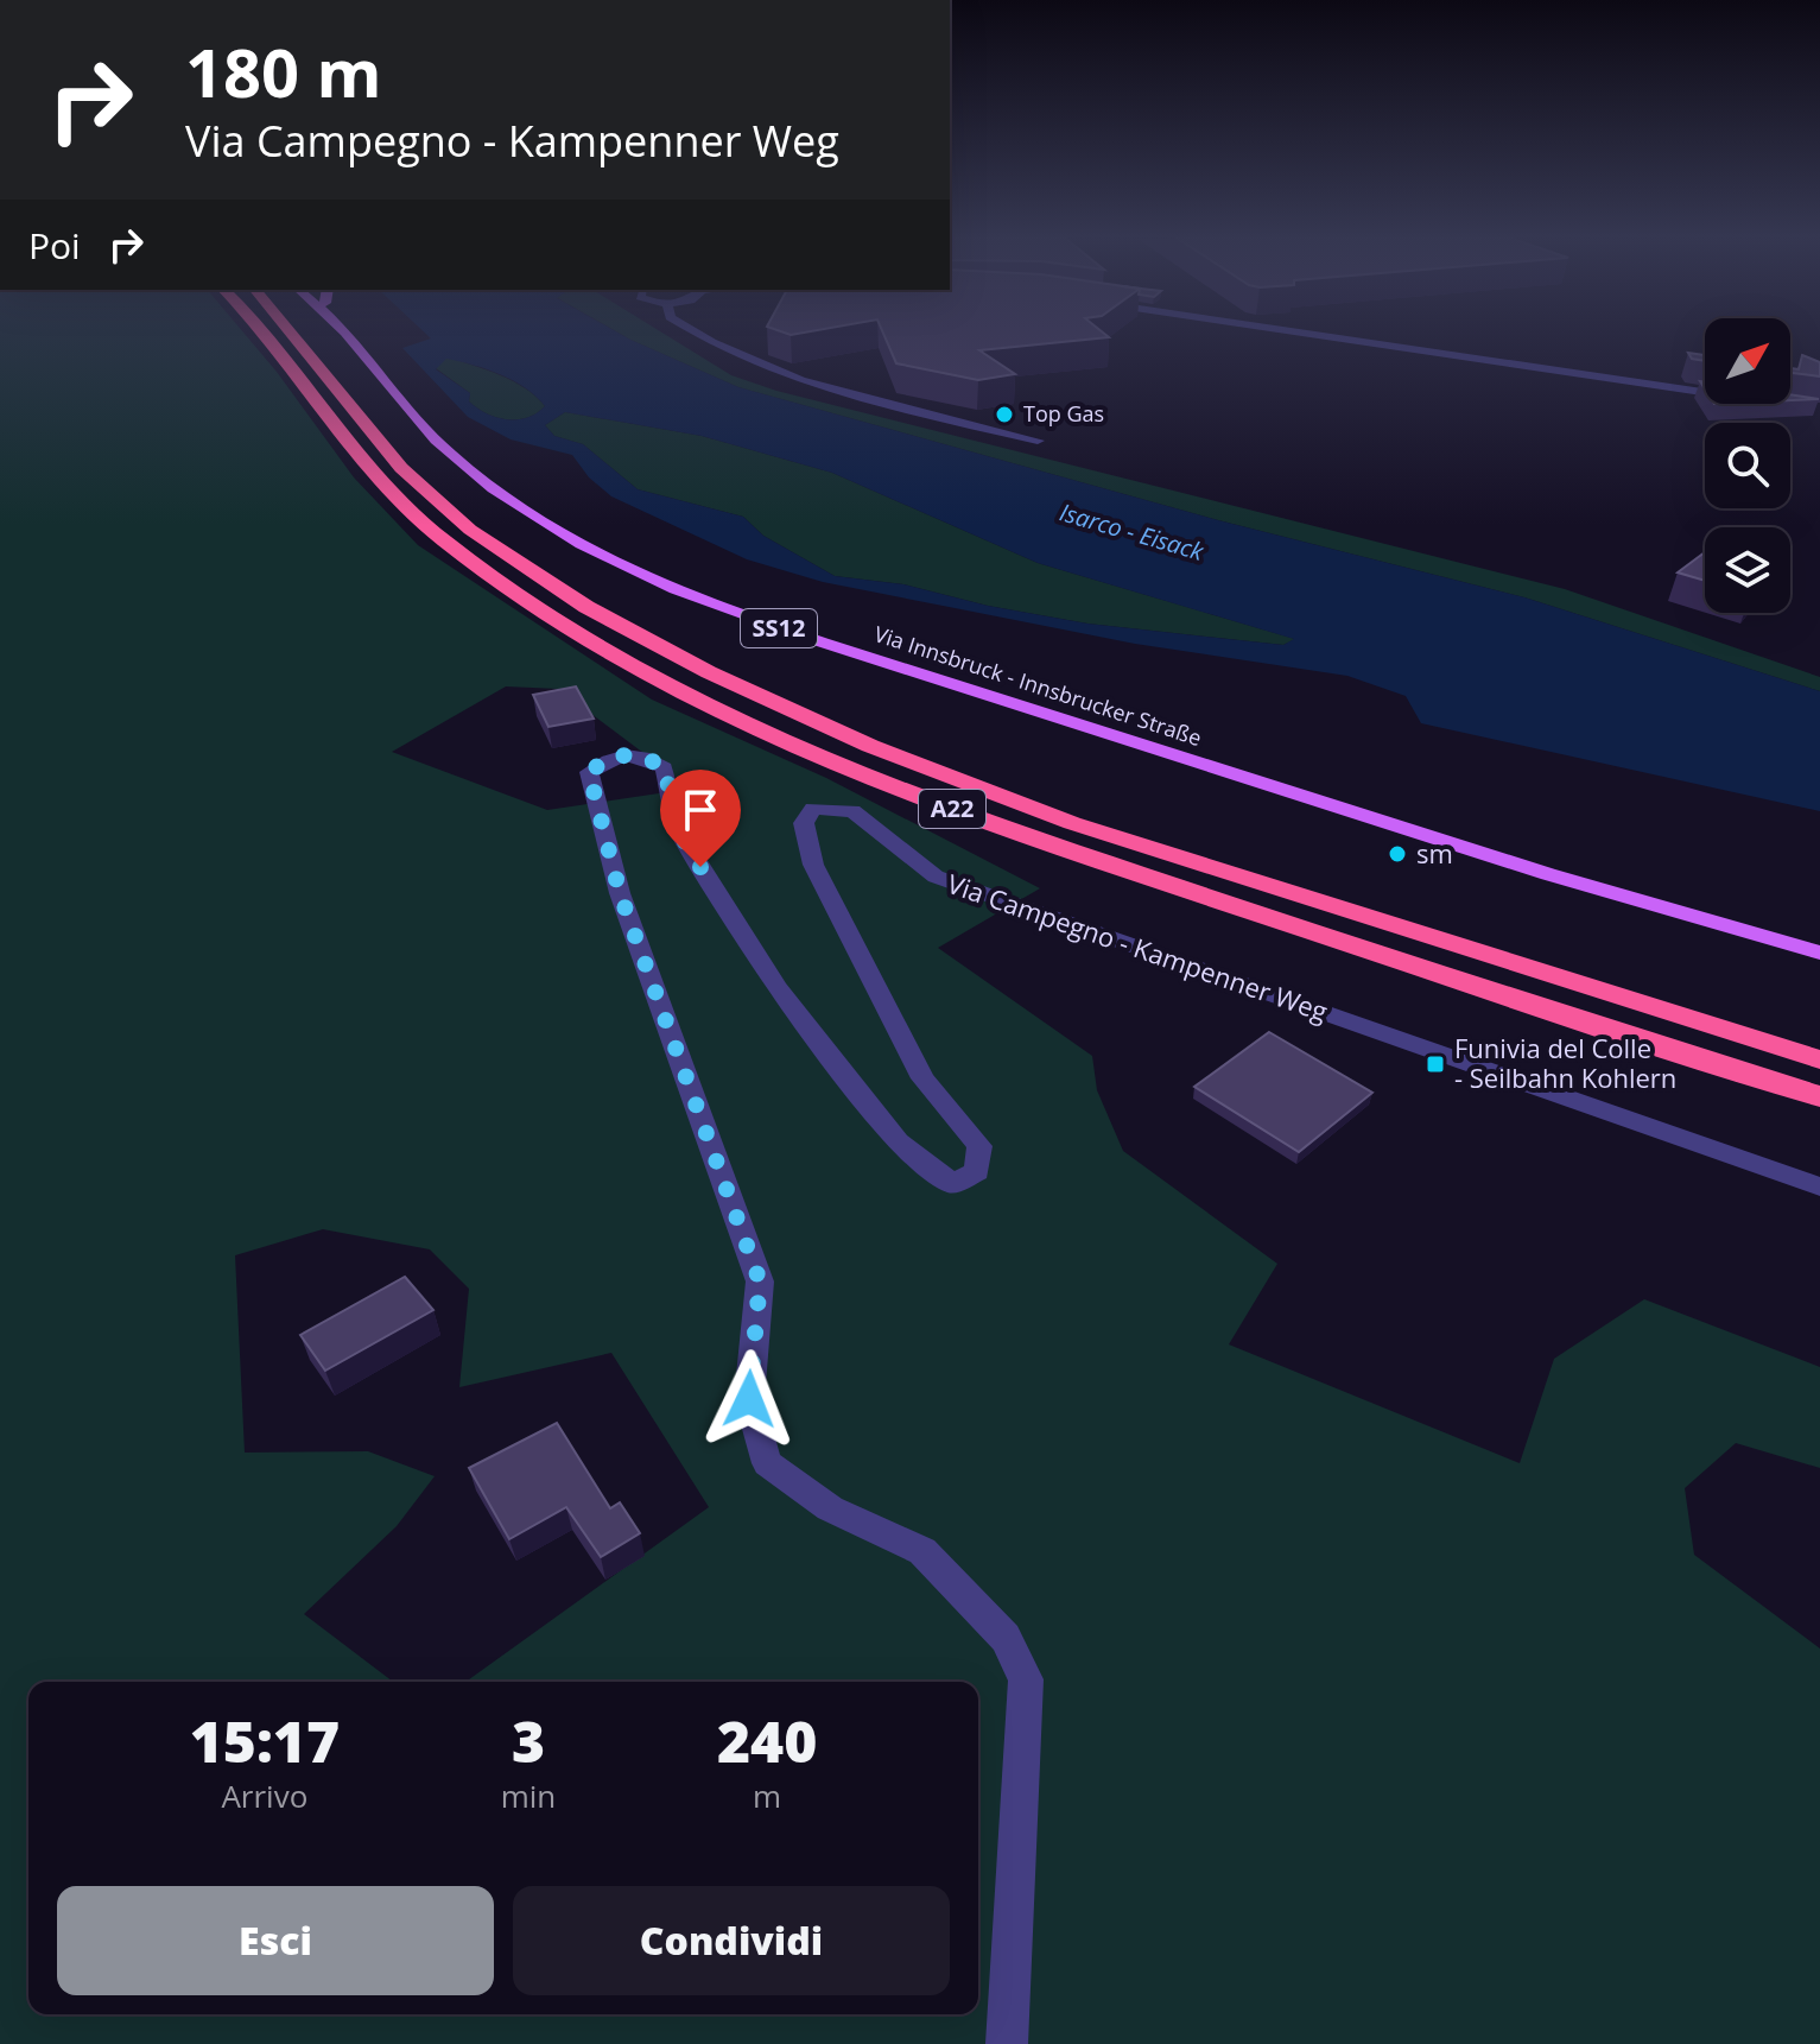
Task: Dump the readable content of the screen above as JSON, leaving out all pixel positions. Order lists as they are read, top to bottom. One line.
{"streets":{"highway":["A22"],"main road":["SS12","Via Innsbruck - Innsbrucker Straße"],"street":["Via Campegno - Kampenner Weg"]},"water":["Isarco - Eisack"],"places":{"other":["Top Gas","sm"],"transit":["Funivia del Colle - Seilbahn Kohlern"]},"north":"top right","page":{"turn":["180 m","Via Campegno - Kampenner Weg"],"then":"Poi","eta":["15:17","Arrivo","3","min","240","m"],"buttons":["Esci","Condividi"]}}
